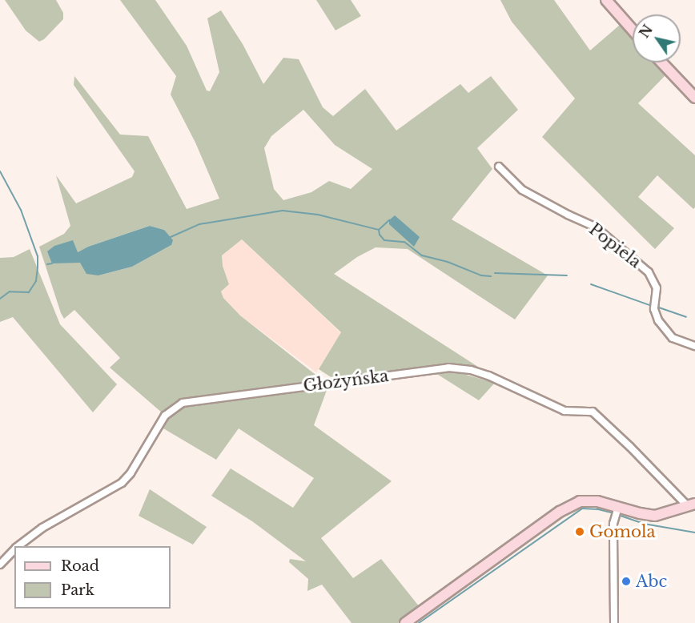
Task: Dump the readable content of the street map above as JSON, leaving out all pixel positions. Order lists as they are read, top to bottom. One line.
{"streets":{"street":["Popiela","Głożyńska"]},"places":["Gomola","Abc"],"legend":["Road","Park"],"north":"top left"}
